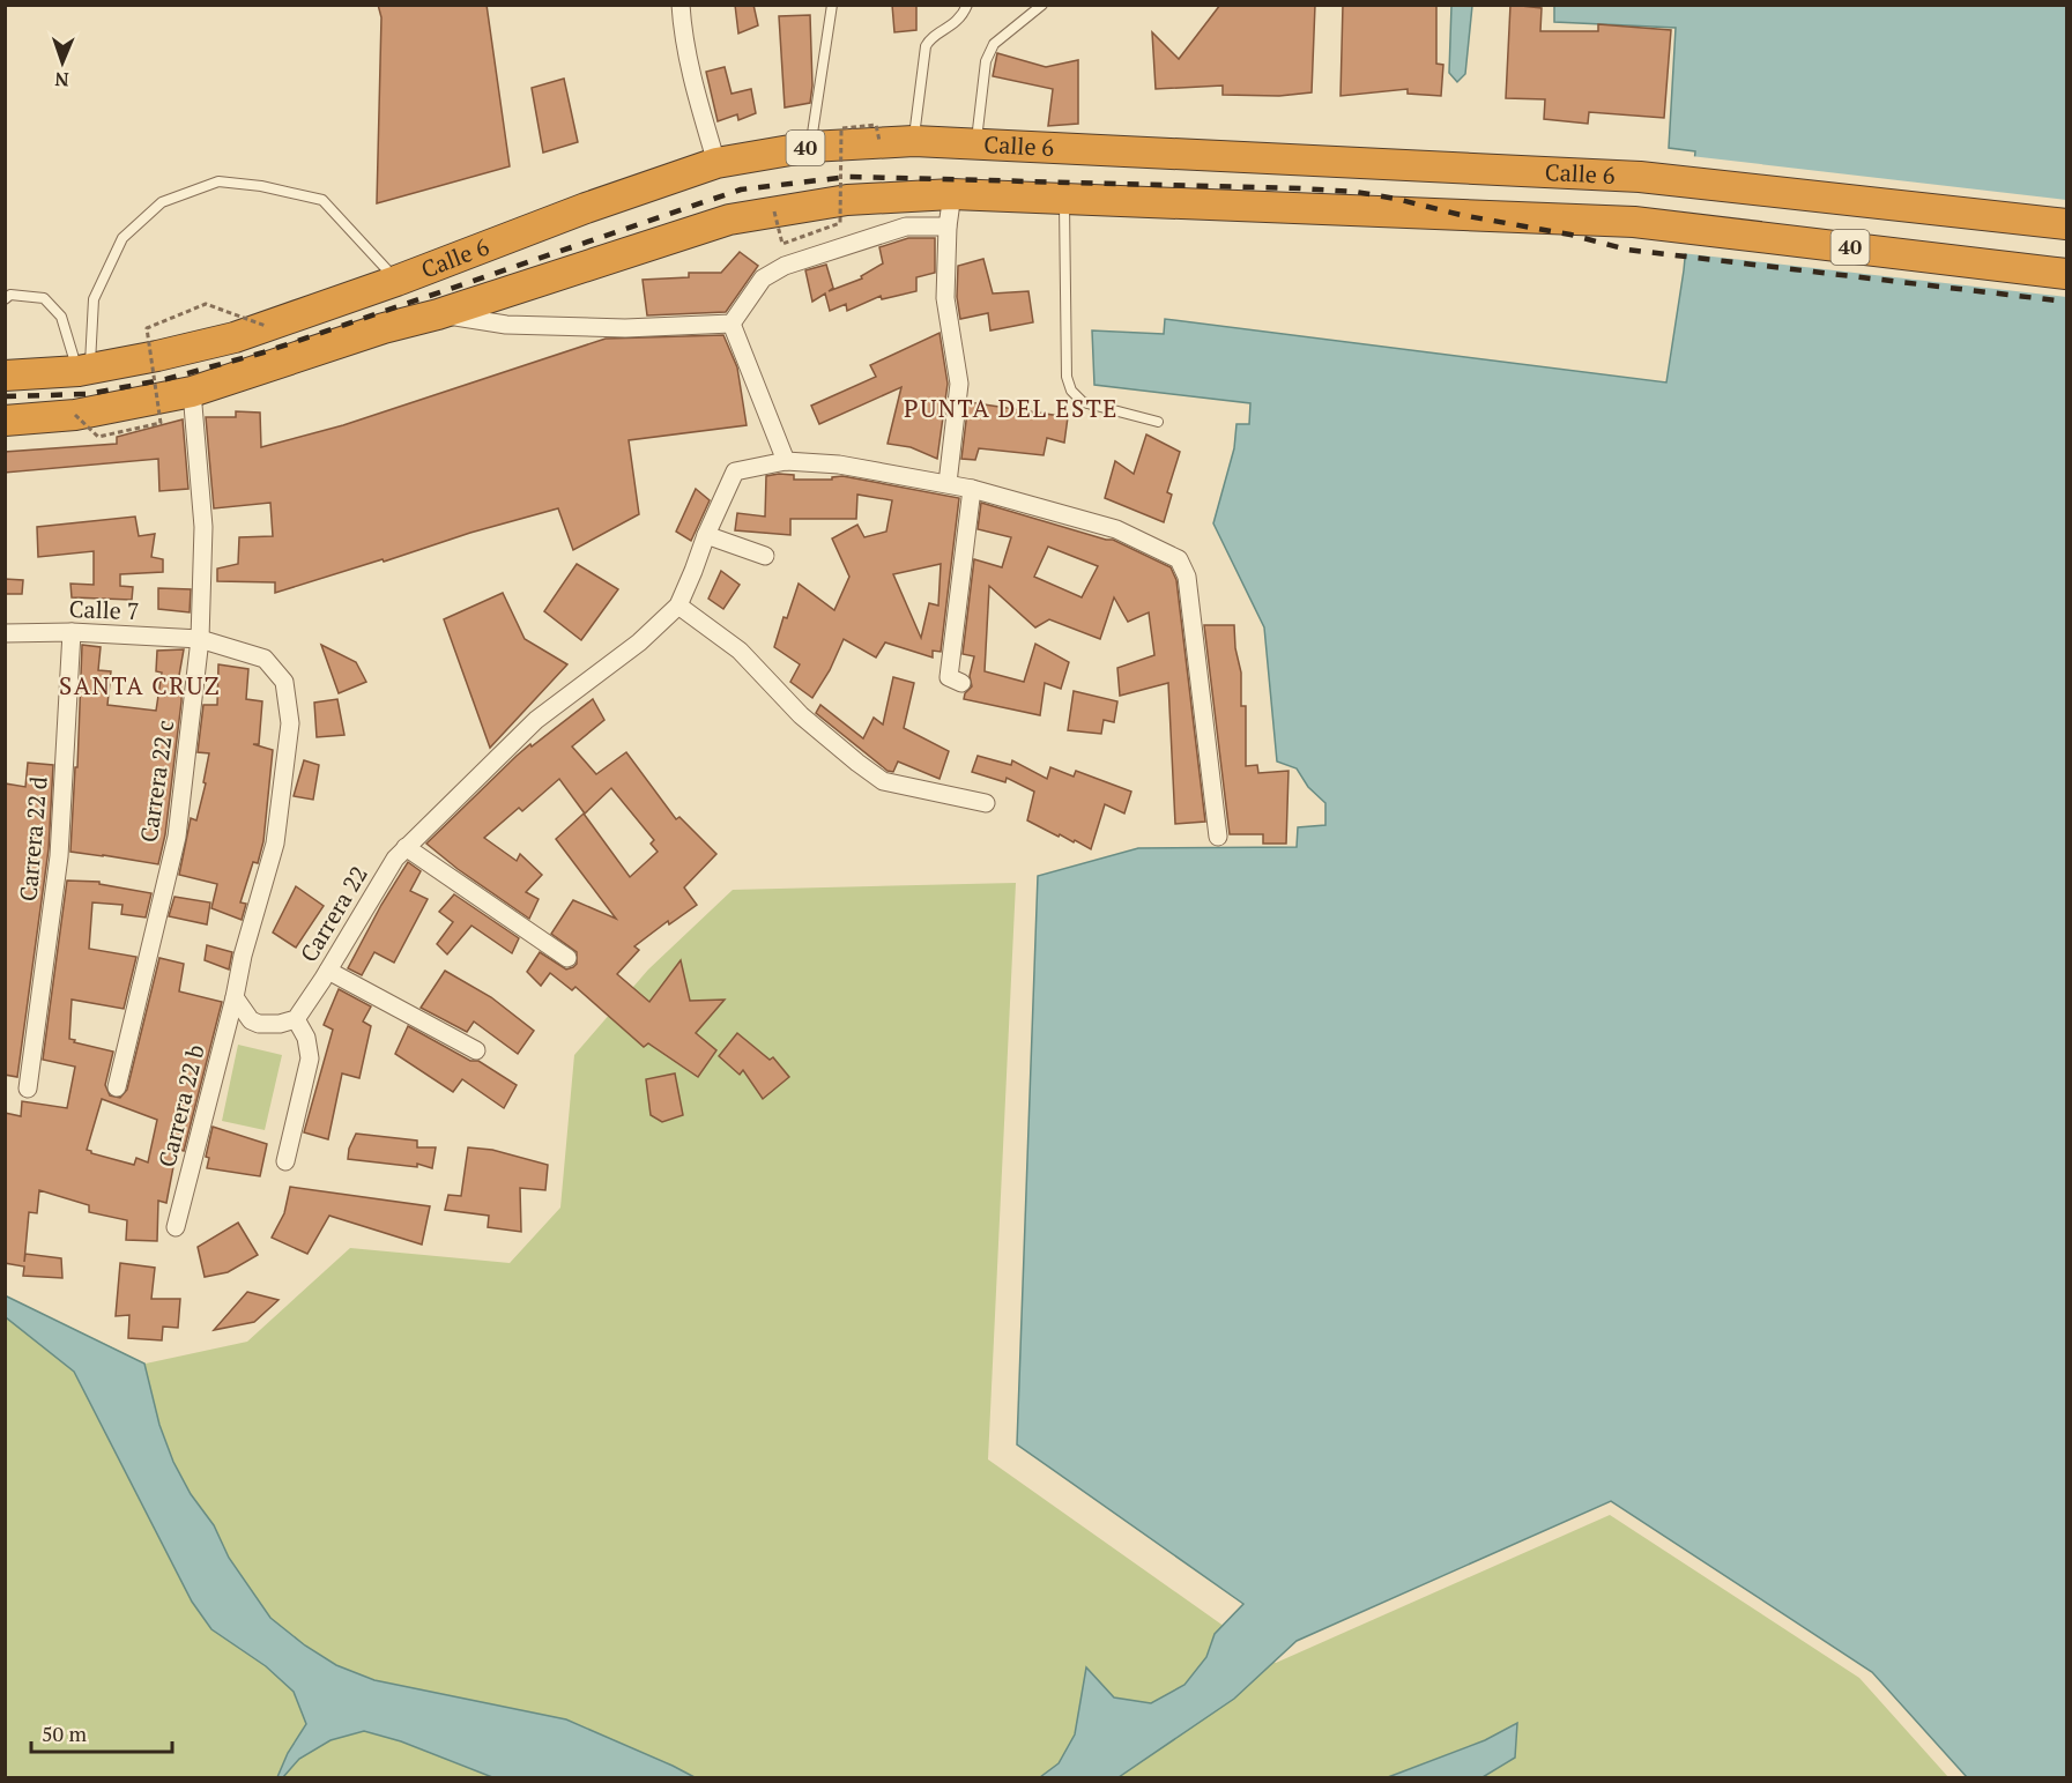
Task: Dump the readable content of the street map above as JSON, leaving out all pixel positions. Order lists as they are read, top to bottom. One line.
{"streets":{"highway":["Calle 6","40"],"street":["Calle 7","Carrera 22 c","Carrera 22 d","Carrera 22","Carrera 22 b"]},"crossings":[["Calle 6","Carrera 22 c"],["Calle 7","Carrera 22 c"],["Calle 7","Carrera 22 d"]],"districts":["PUNTA DEL ESTE","SANTA CRUZ"],"scale_bar":"50 m","north":"bottom"}
